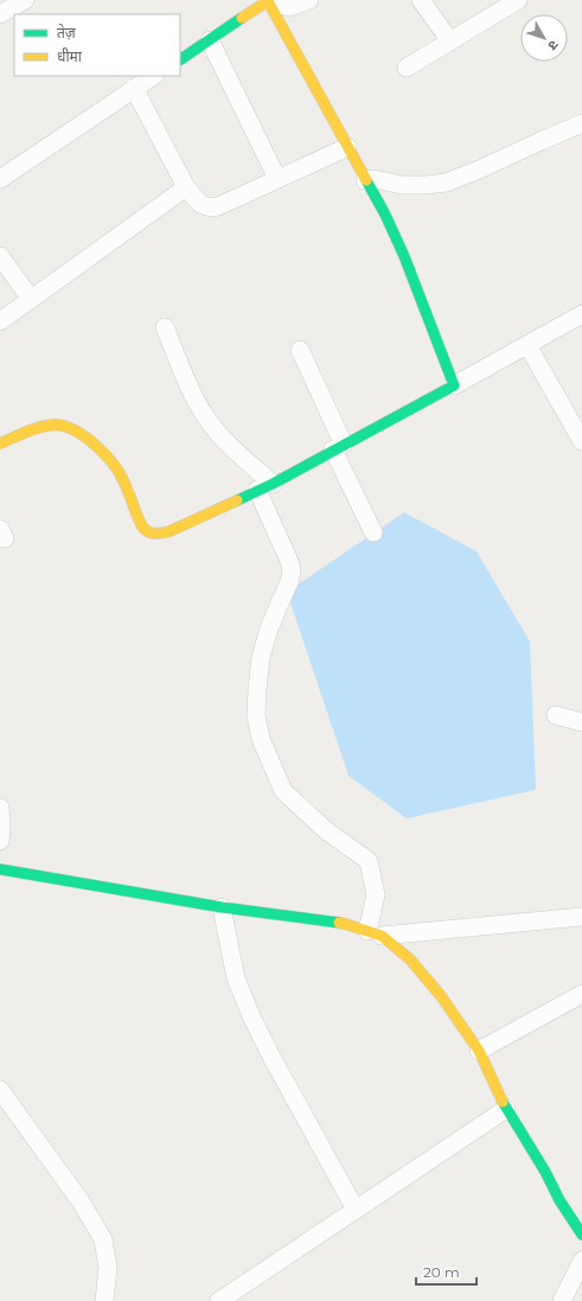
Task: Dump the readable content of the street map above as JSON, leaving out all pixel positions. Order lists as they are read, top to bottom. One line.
{"legend":["तेज़","धीमा"],"scale_bar":"20 m","north":"bottom right"}
